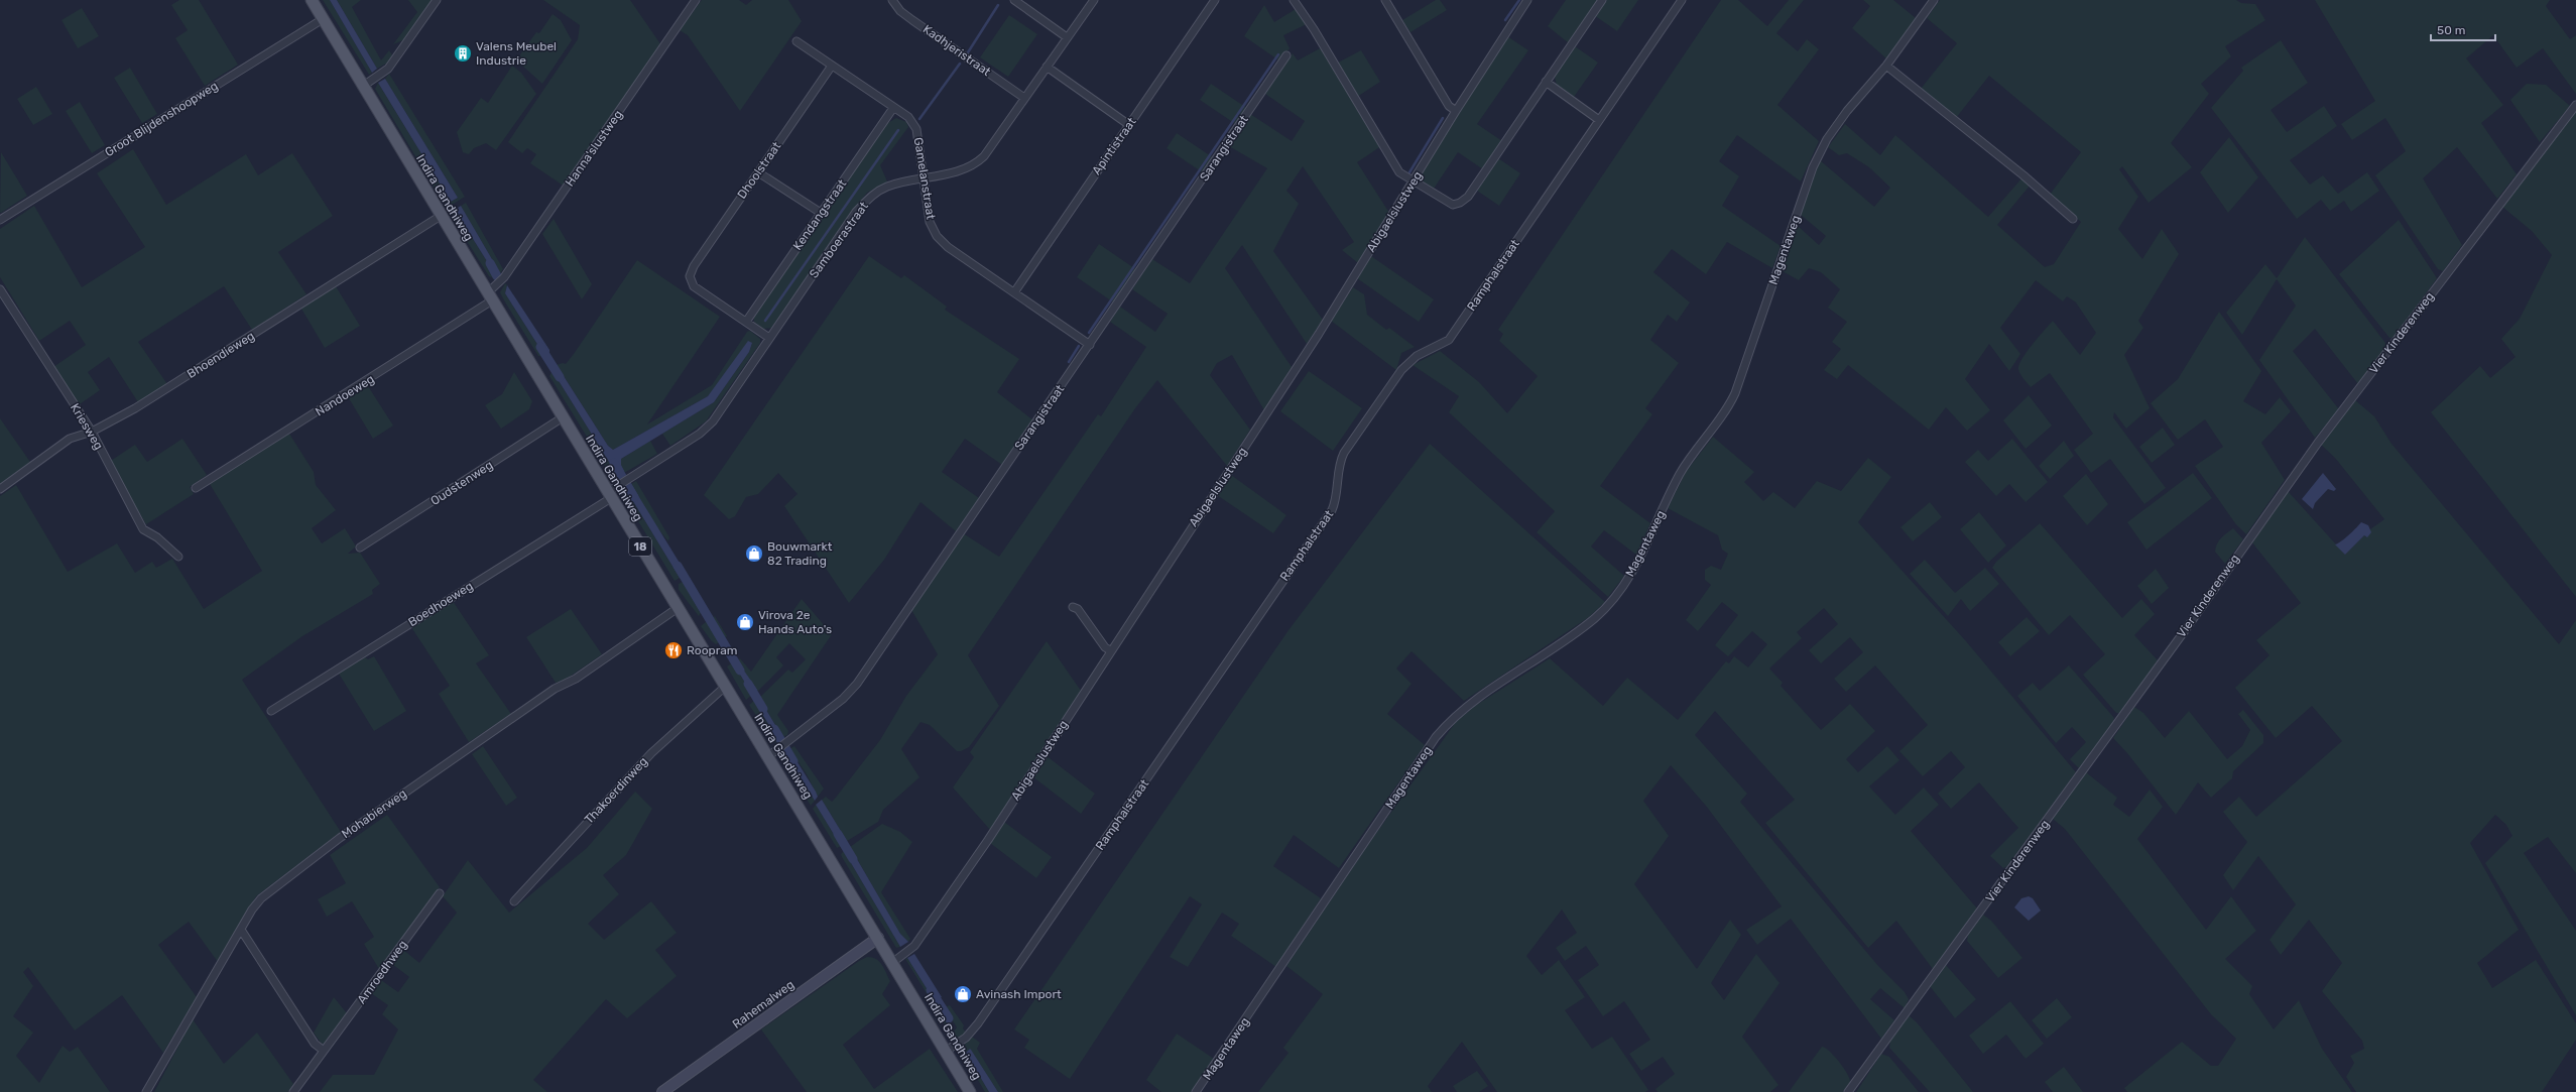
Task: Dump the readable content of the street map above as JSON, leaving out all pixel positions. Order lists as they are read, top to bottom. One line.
{"streets":{"main road":["Indira Gandhiweg","18"],"street":["Kadhjeristraat","Groot Blijdenshoopweg","Apintistraat","Hanna'slustweg","Sarangistraat","Dhoolstraat","Gamelanstraat","Abigaelslustweg","Kendangstraat","Samboerastraat","Magentaweg","Ramphalstraat","Vier Kinderenweg","Bhoendieweg","Nandoeweg","Kriesweg","Oudstenweg","Boedhoeweg","Thakoerdinweg","Mohabierweg","Amroedhweg","Rahemalweg"]},"crossings":[["Kadhjeristraat","Samboerastraat"],["Groot Blijdenshoopweg","Indira Gandhiweg"],["Apintistraat","Gamelanstraat"],["Hanna'slustweg","Indira Gandhiweg"],["Hanna'slustweg","Nandoeweg"],["Sarangistraat","Gamelanstraat"],["Sarangistraat","Indira Gandhiweg"],["Dhoolstraat","Gamelanstraat"],["Dhoolstraat","Kendangstraat"],["Gamelanstraat","Kendangstraat"],["Gamelanstraat","Samboerastraat"],["Indira Gandhiweg","Abigaelslustweg"],["Indira Gandhiweg","Ramphalstraat"],["Indira Gandhiweg","Bhoendieweg"],["Indira Gandhiweg","Nandoeweg"],["Indira Gandhiweg","Oudstenweg"],["Indira Gandhiweg","Boedhoeweg"],["Indira Gandhiweg","Thakoerdinweg"],["Indira Gandhiweg","Mohabierweg"],["Indira Gandhiweg","Rahemalweg"],["Samboerastraat","Boedhoeweg"],["Bhoendieweg","Kriesweg"]],"places":{"building":["Valens Meubel Industrie"],"shop":["Bouwmarkt 82 Trading","Virova 2e Hands Auto's","Avinash Import"],"restaurant":["Roopram"]},"scale_bar":"50 m"}
